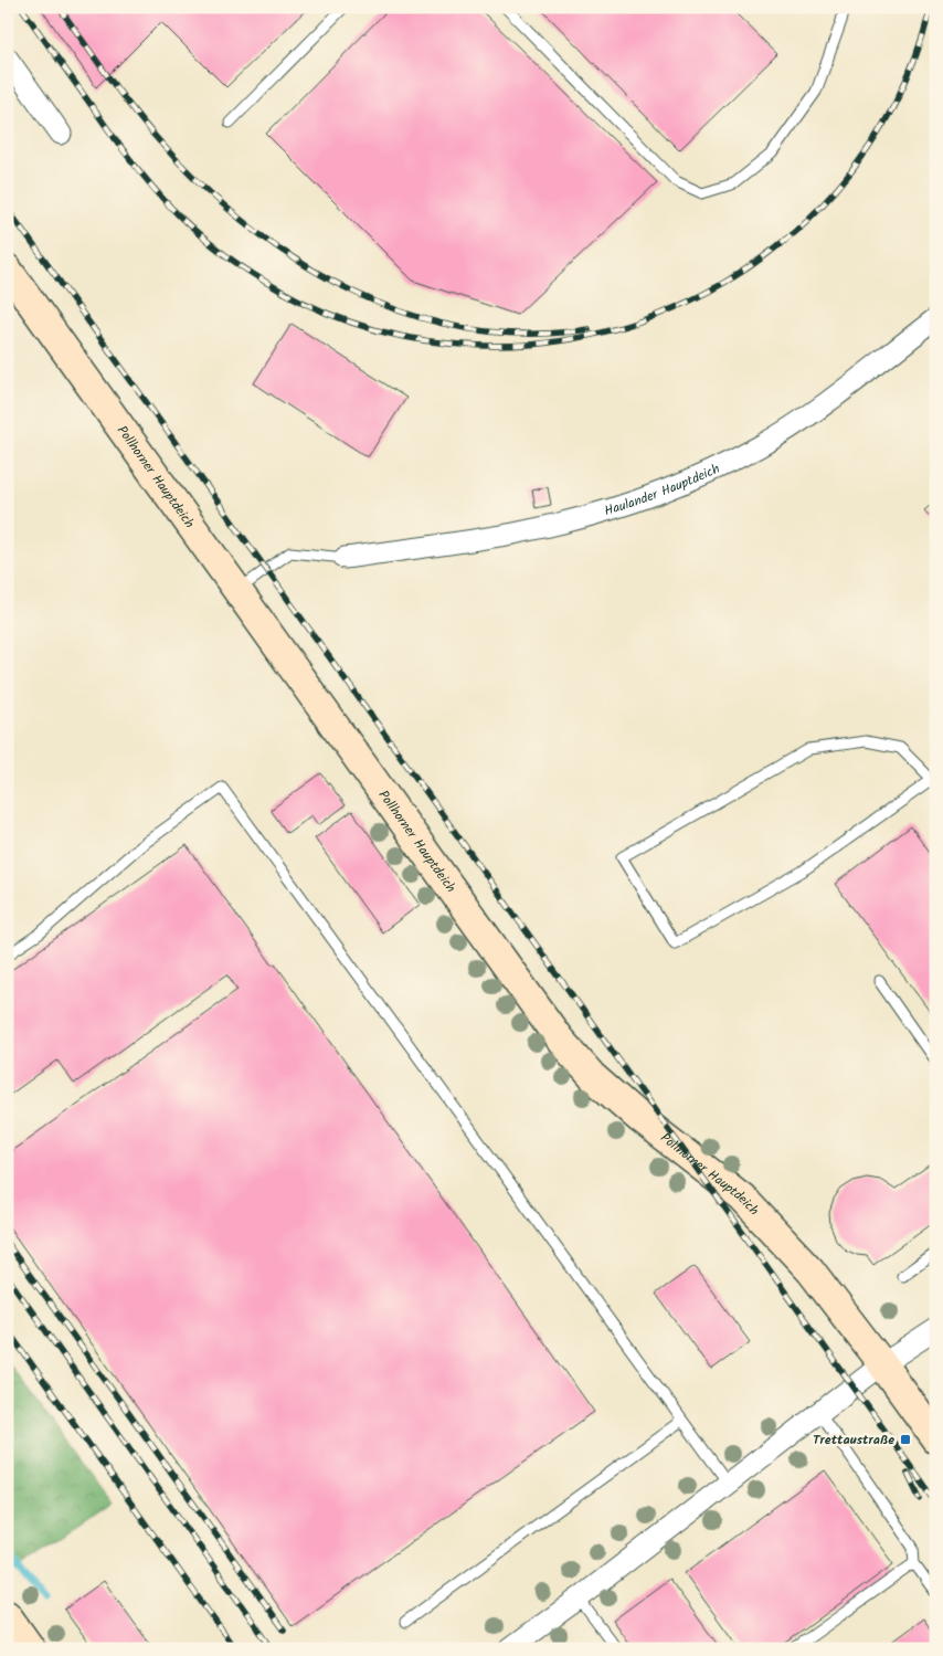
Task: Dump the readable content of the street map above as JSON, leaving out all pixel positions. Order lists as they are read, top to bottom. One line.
{"streets":{"main road":["Pollhorner Hauptdeich"],"street":["Haulander Hauptdeich"]},"places":{"transit":["Trettaustraße"]}}
